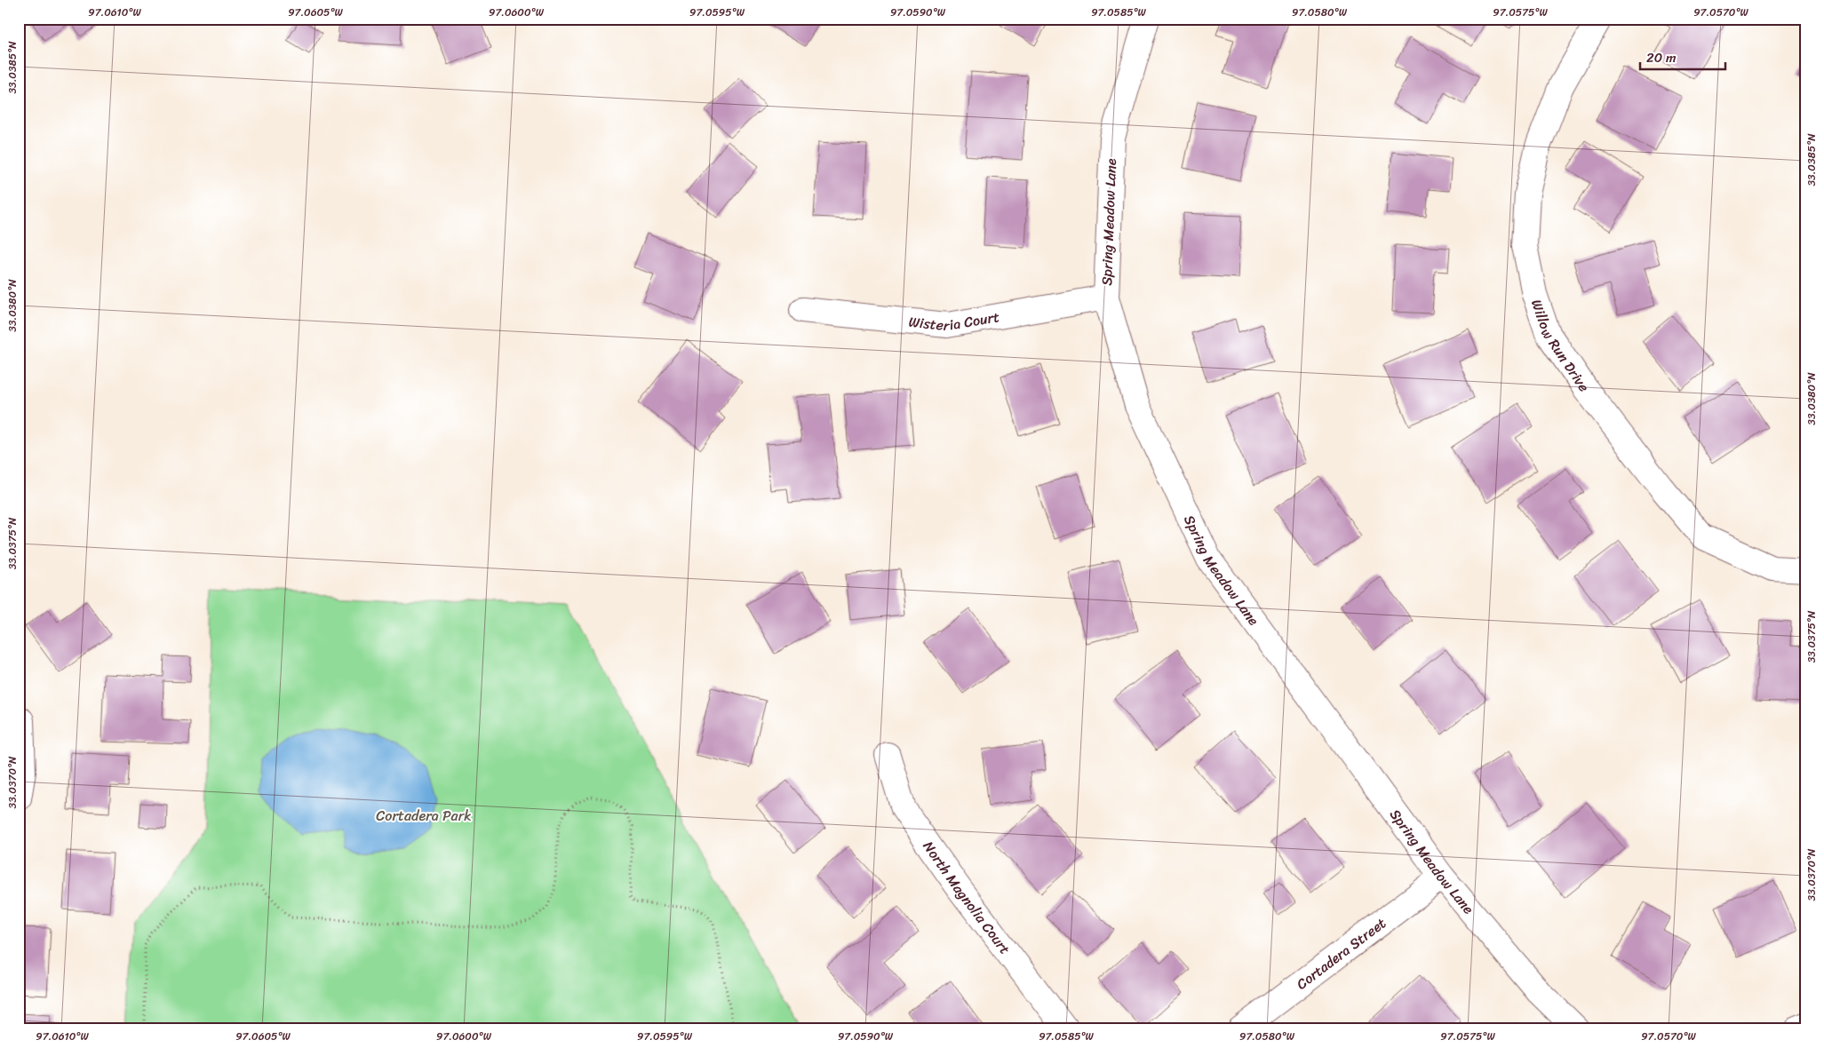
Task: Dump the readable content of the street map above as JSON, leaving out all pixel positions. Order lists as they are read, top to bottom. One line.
{"streets":{"street":["Spring Meadow Lane","Wisteria Court","Willow Run Drive","North Magnolia Court","Cortadera Street"]},"crossings":[["Spring Meadow Lane","Wisteria Court"],["Spring Meadow Lane","Cortadera Street"]],"parks":["Cortadera Park"],"scale_bar":"20 m","coordinates":["97.0610°W","97.0605°W","97.0600°W","97.0595°W","97.0590°W","97.0585°W","97.0580°W","97.0575°W","97.0570°W","33.0385°N","33.0380°N","33.0375°N","33.0370°N"]}
